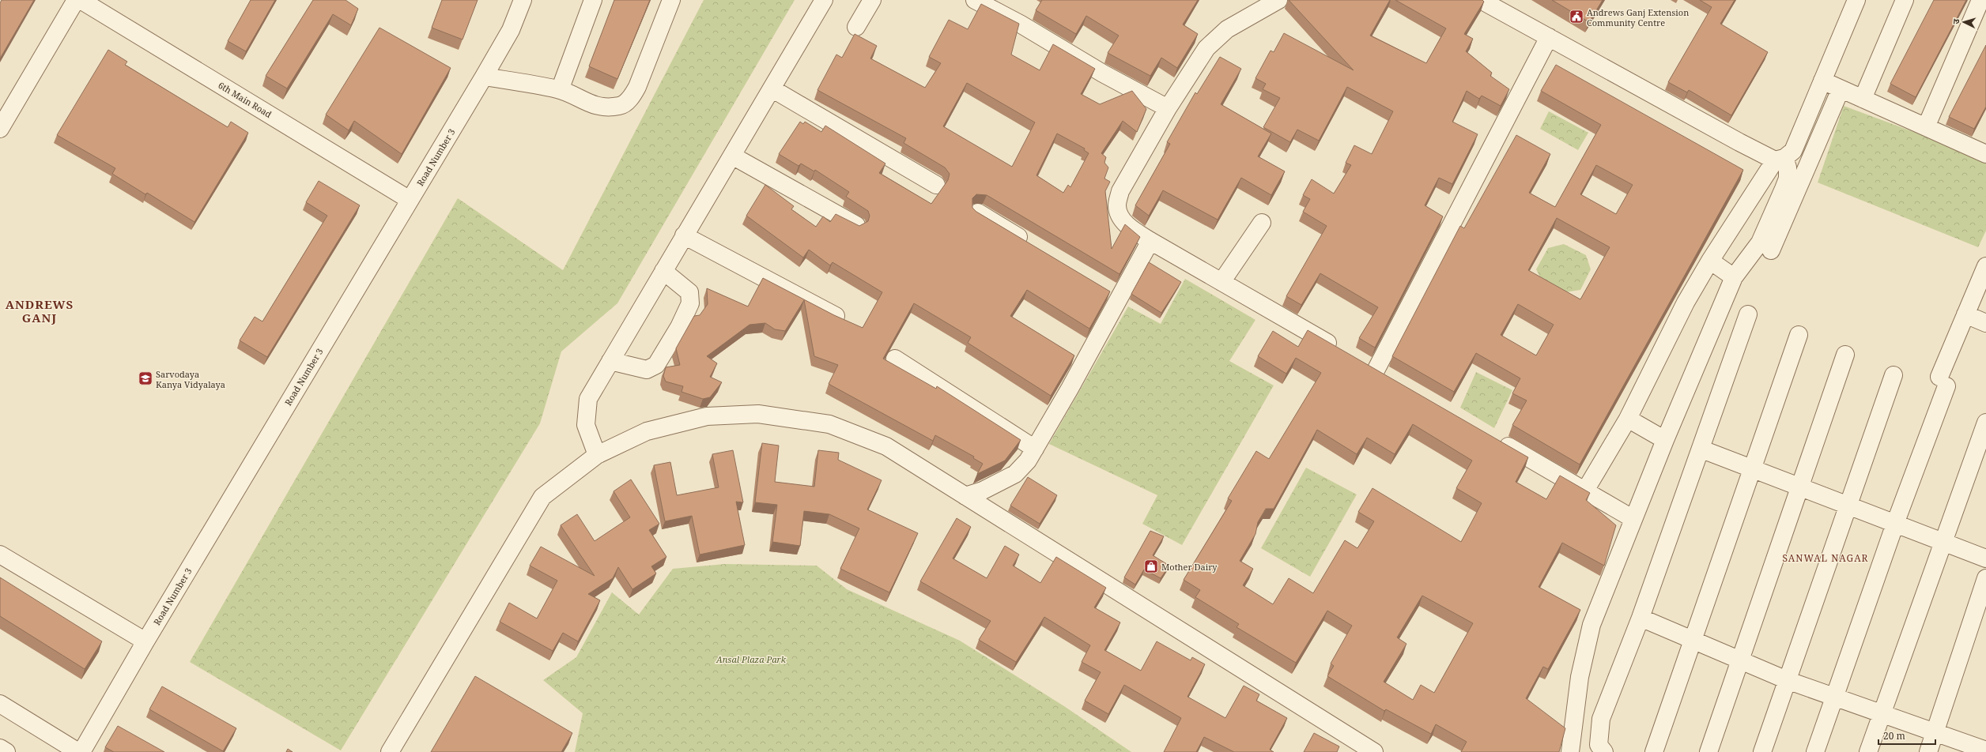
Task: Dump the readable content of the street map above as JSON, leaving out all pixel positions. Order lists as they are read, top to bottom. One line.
{"streets":{"street":["6th Main Road","Road Number 3"]},"crossings":[["6th Main Road","Road Number 3"]],"districts":["ANDREWS GANJ","SANWAL NAGAR"],"parks":["Ansal Plaza Park"],"places":{"public building":["Andrews Ganj Extension Community Centre"],"school or university":["Sarvodaya Kanya Vidyalaya"],"shop":["Mother Dairy"]},"scale_bar":"20 m","north":"left"}
